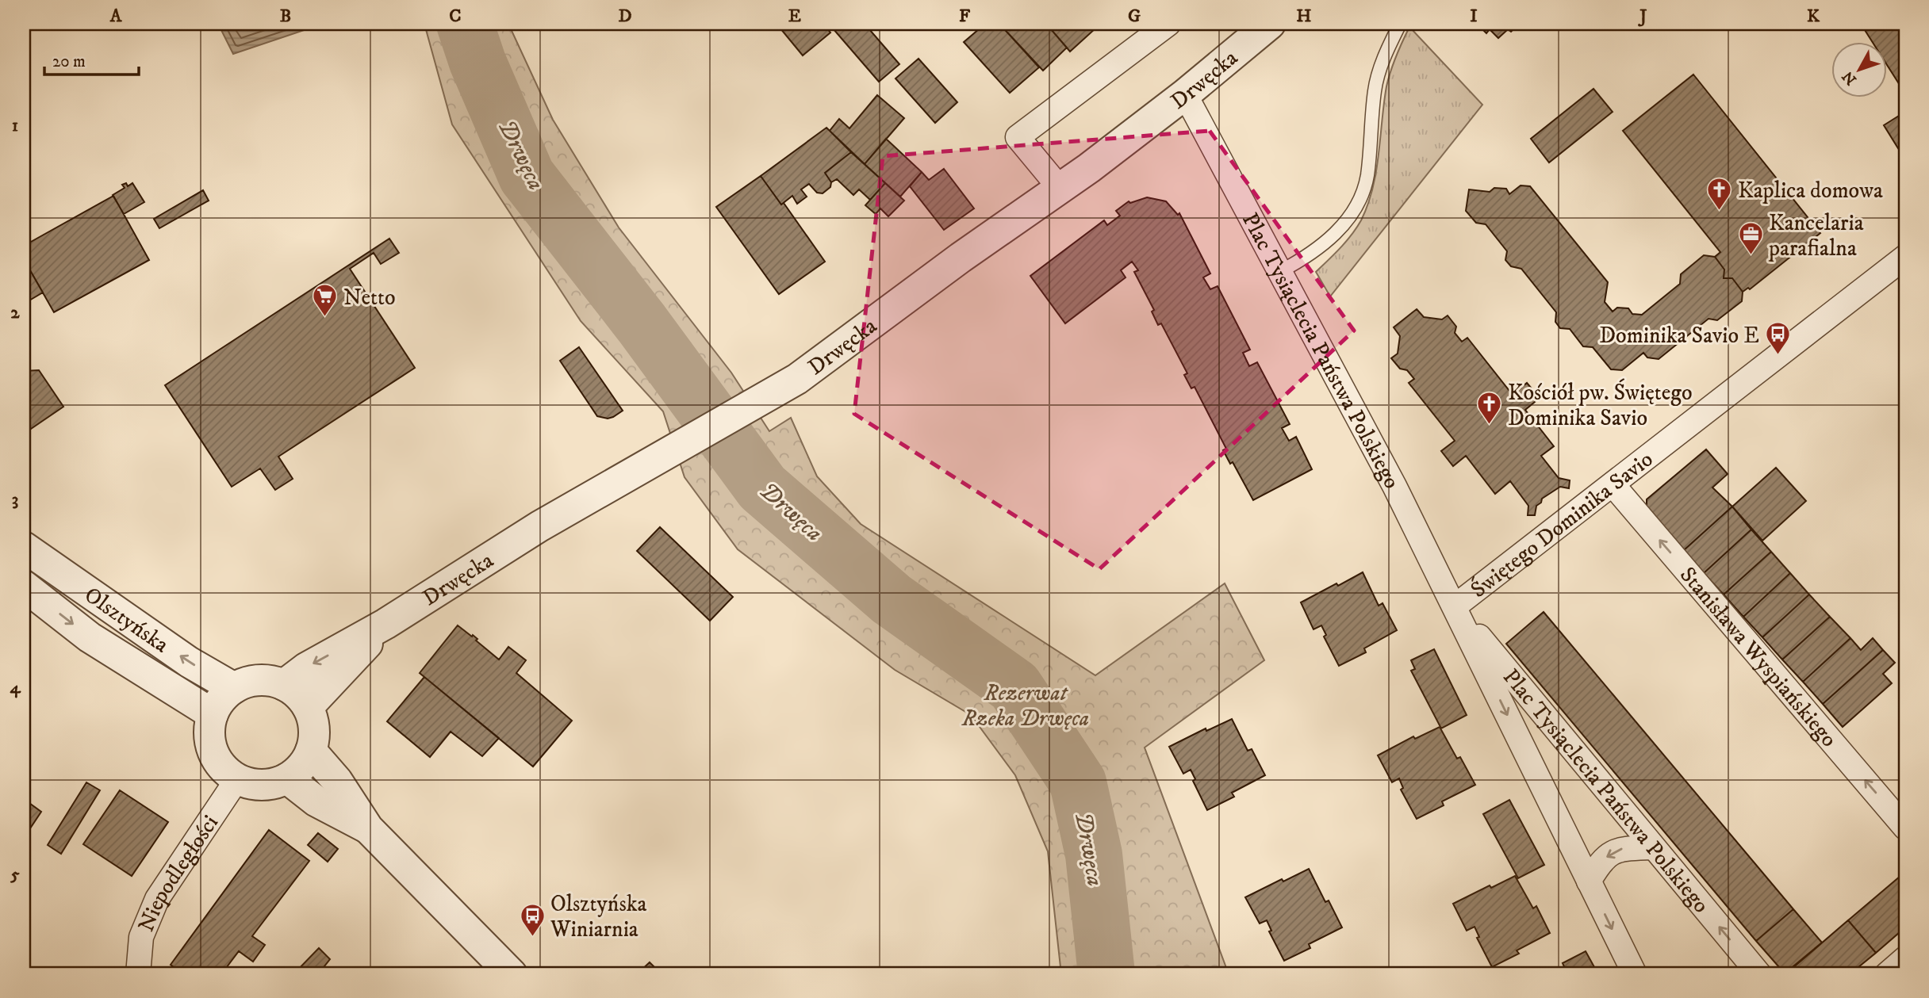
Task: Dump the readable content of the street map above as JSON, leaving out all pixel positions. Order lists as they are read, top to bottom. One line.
{"streets":{"street":["Drwęcka","Plac Tysiąclecia Państwa Polskiego","Świętego Dominika Savio","Olsztyńska","Stanisława Wyspiańskiego","Niepodległości"]},"crossings":[["Drwęcka","Plac Tysiąclecia Państwa Polskiego"],["Drwęcka","Olsztyńska"],["Drwęcka","Niepodległości"],["Plac Tysiąclecia Państwa Polskiego","Świętego Dominika Savio"],["Świętego Dominika Savio","Stanisława Wyspiańskiego"],["Olsztyńska","Niepodległości"]],"one_way":["Stanisława Wyspiańskiego"],"water":["Drwęca"],"parks":["Rezerwat Rzeka Drwęca"],"places":{"church":["Kaplica domowa","Kościół pw. Świętego Dominika Savio"],"office":["Kancelaria parafialna"],"supermarket":["Netto"],"bus stop":["Dominika Savio E","Olsztyńska Winiarnia"]},"scale_bar":"20 m","north":"bottom left","grid":{"columns":["A","B","C","D","E","F","G","H","I","J","K"],"rows":["1","2","3","4","5"]}}
